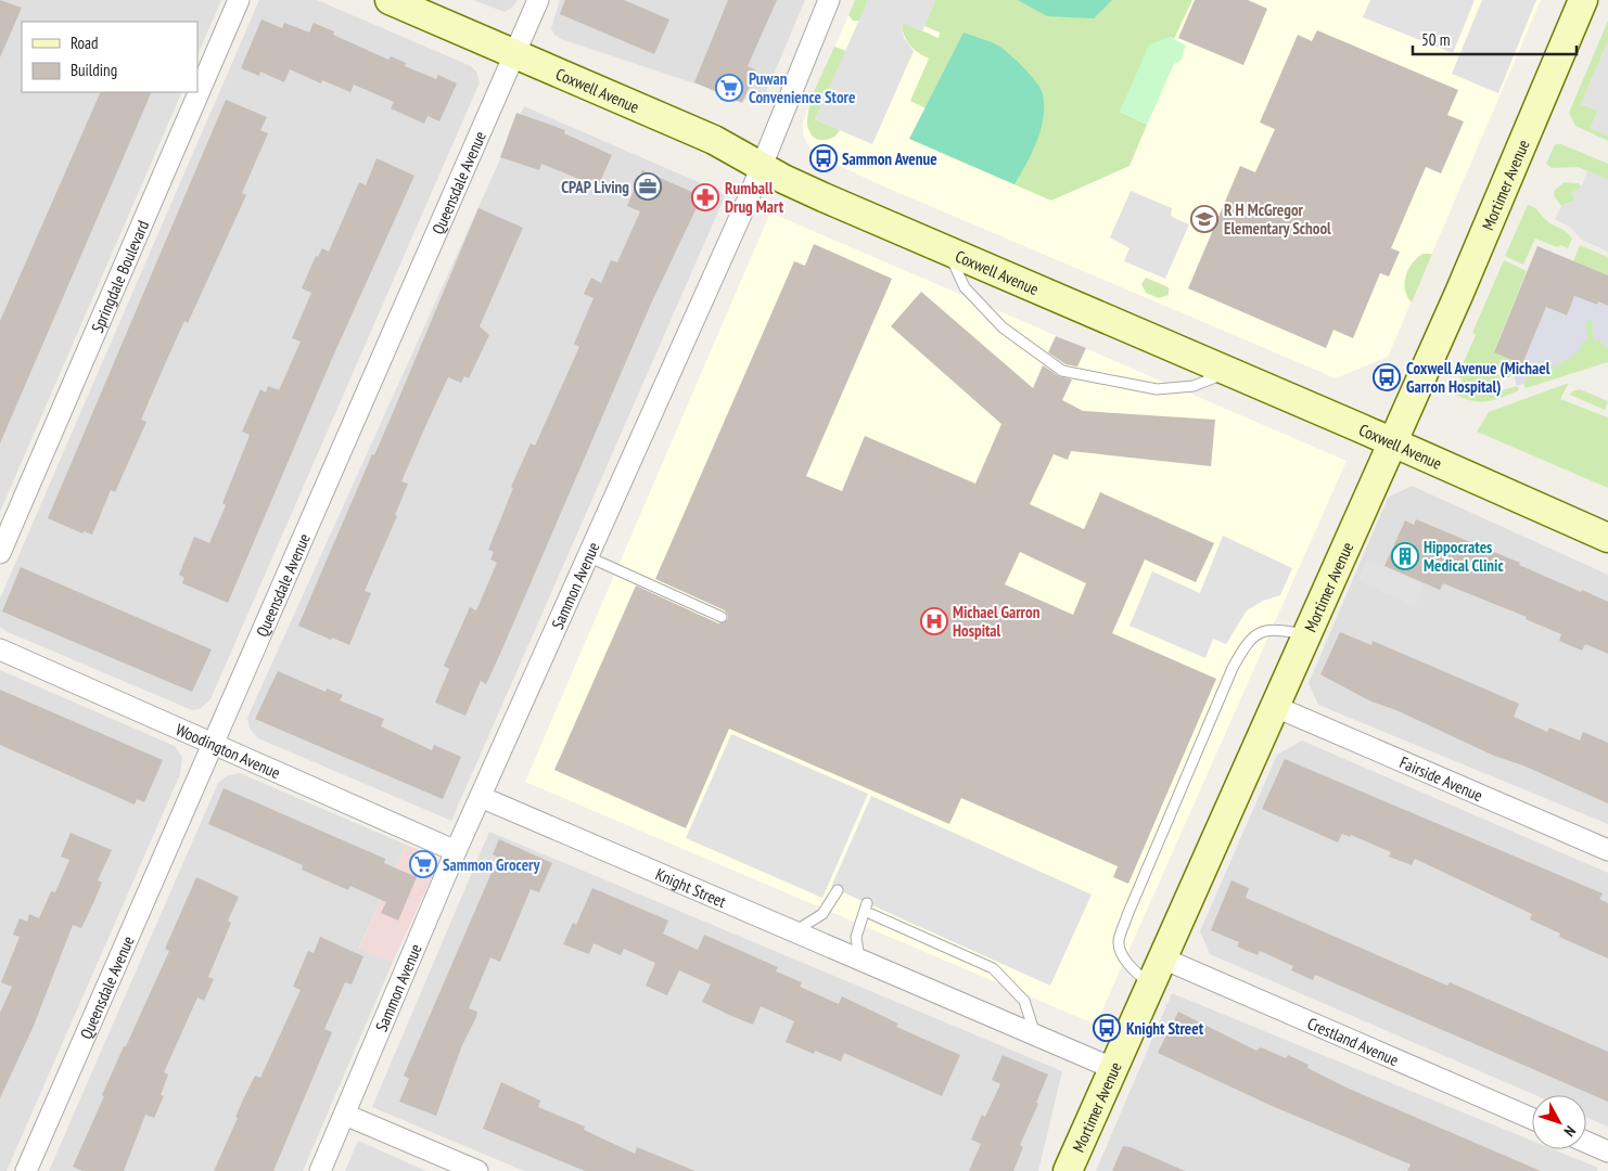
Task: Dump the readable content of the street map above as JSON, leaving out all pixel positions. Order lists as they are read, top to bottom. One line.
{"streets":{"main road":["Coxwell Avenue","Mortimer Avenue"],"street":["Queensdale Avenue","Springdale Boulevard","Sammon Avenue","Woodington Avenue","Fairside Avenue","Knight Street","Crestland Avenue"]},"crossings":[["Coxwell Avenue","Queensdale Avenue"],["Coxwell Avenue","Mortimer Avenue"],["Coxwell Avenue","Sammon Avenue"],["Queensdale Avenue","Woodington Avenue"],["Mortimer Avenue","Fairside Avenue"],["Mortimer Avenue","Knight Street"],["Mortimer Avenue","Crestland Avenue"],["Sammon Avenue","Woodington Avenue"],["Sammon Avenue","Knight Street"]],"places":{"supermarket":["Puwan Convenience Store","Sammon Grocery"],"bus stop":["Sammon Avenue","Coxwell Avenue (Michael Garron Hospital)","Knight Street"],"office":["CPAP Living"],"pharmacy":["Rumball Drug Mart"],"school or university":["R H McGregor Elementary School"],"building":["Hippocrates Medical Clinic"],"hospital":["Michael Garron Hospital"]},"legend":["Road","Building"],"scale_bar":"50 m","north":"bottom right"}
